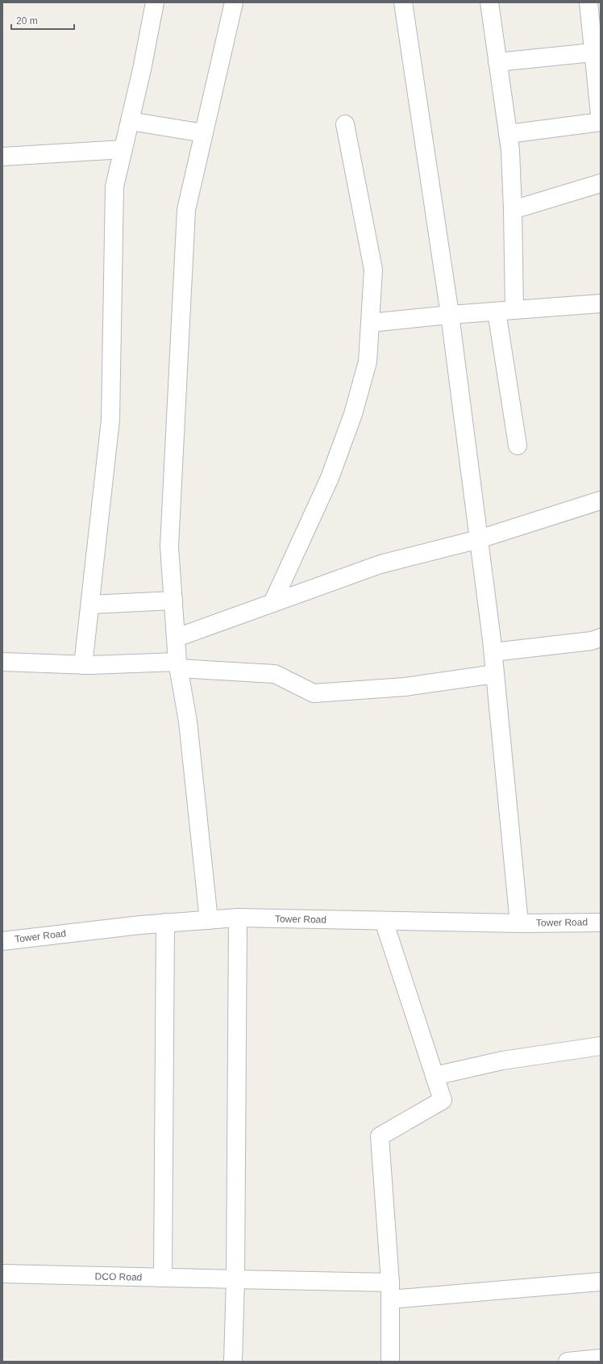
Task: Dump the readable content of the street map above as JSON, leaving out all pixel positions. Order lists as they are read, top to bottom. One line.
{"streets":{"street":["Tower Road","DCO Road"]},"scale_bar":"20 m"}
